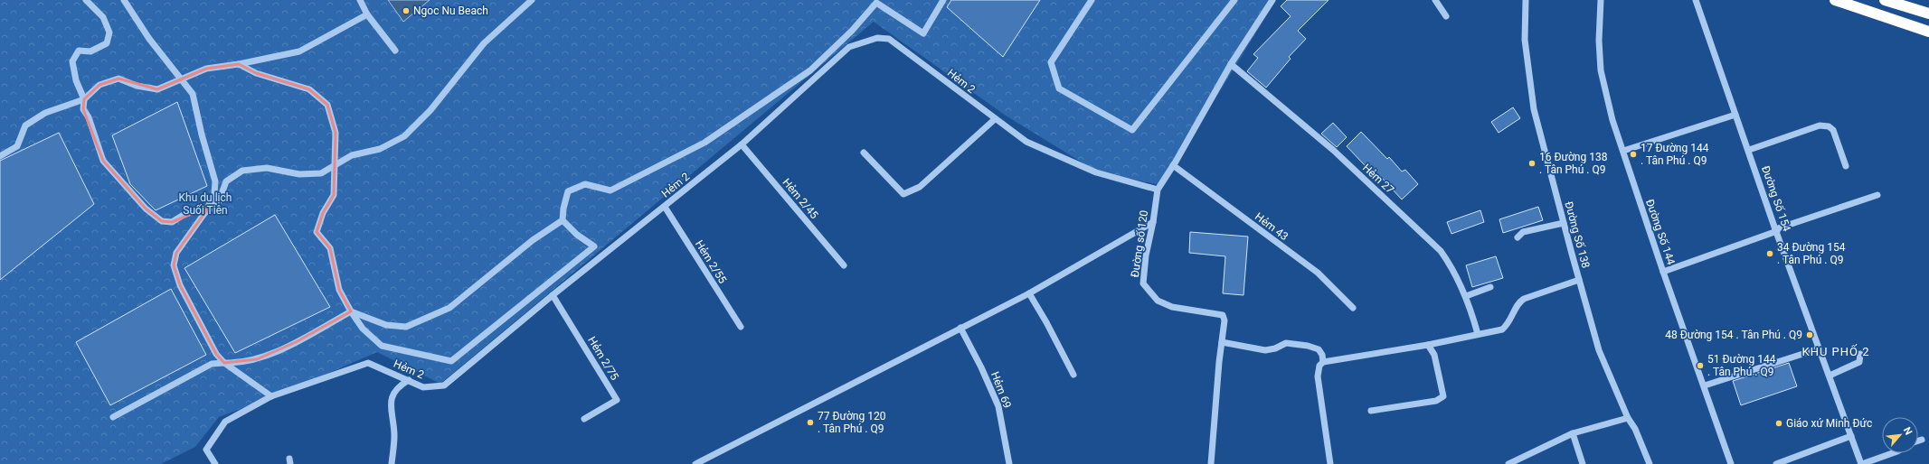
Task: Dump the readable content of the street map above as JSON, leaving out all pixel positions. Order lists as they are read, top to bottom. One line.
{"streets":{"street":["Hẻm 2","Hẻm 27","Hẻm 2/45","Đường Số 154","Hẻm 43","Đường Số 144","Đường Số 138","Đường số 120","Hẻm 2/55","Hẻm 2/75","Hẻm 69"]},"crossings":[["Hẻm 2","Hẻm 2/45"],["Hẻm 2","Đường số 120"],["Hẻm 2","Hẻm 2/55"],["Hẻm 2","Hẻm 2/75"],["Hẻm 27","Đường số 120"],["Hẻm 43","Đường số 120"]],"districts":["KHU PHỐ 2"],"parks":["Khu du lịch Suối Tiên"],"places":["Ngoc Nu Beach","17 Đường 144 . Tân Phú . Q9","16 Đường 138 . Tân Phú . Q9","34 Đường 154 . Tân Phú . Q9","48 Đường 154 . Tân Phú . Q9","51 Đường 144 . Tân Phú . Q9","77 Đường 120 . Tân Phú . Q9","Giáo xứ Minh Đức"],"north":"top right"}
